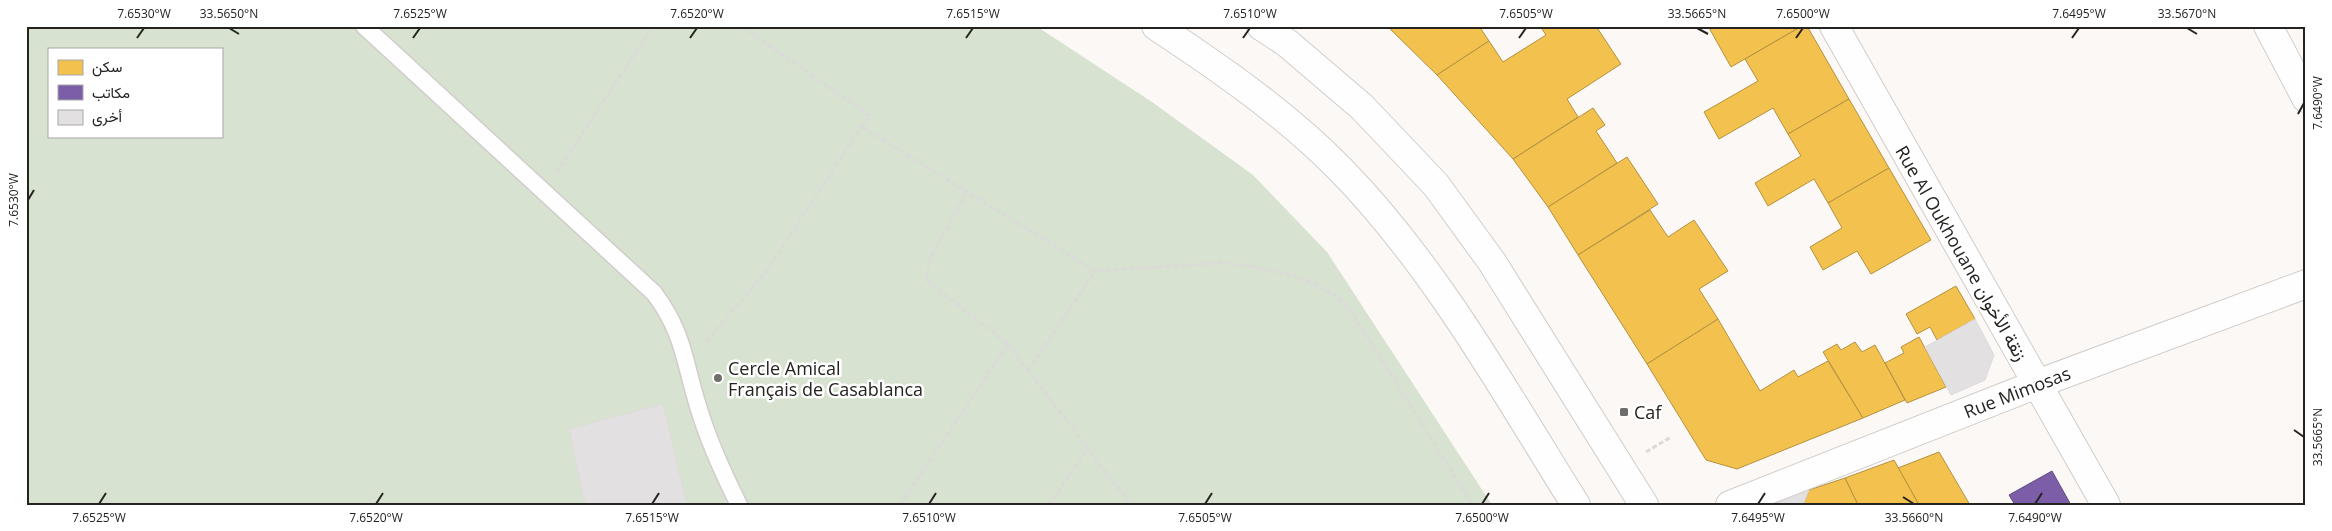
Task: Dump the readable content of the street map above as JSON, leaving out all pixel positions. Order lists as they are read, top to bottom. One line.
{"streets":{"main road":["Rue Al Oukhouane زنقة الأخوان","Rue Mimosas"]},"crossings":[["Rue Al Oukhouane زنقة الأخوان","Rue Mimosas"]],"places":{"other":["Cercle Amical Français de Casablanca"],"transit":["Caf"]},"legend":["سكن","مكاتب","أخرى"],"coordinates":["7.6530°W","33.5650°N","7.6525°W","7.6520°W","7.6515°W","7.6510°W","7.6505°W","33.5665°N","7.6500°W","7.6495°W","33.5670°N","7.6490°W","33.5660°N"]}
